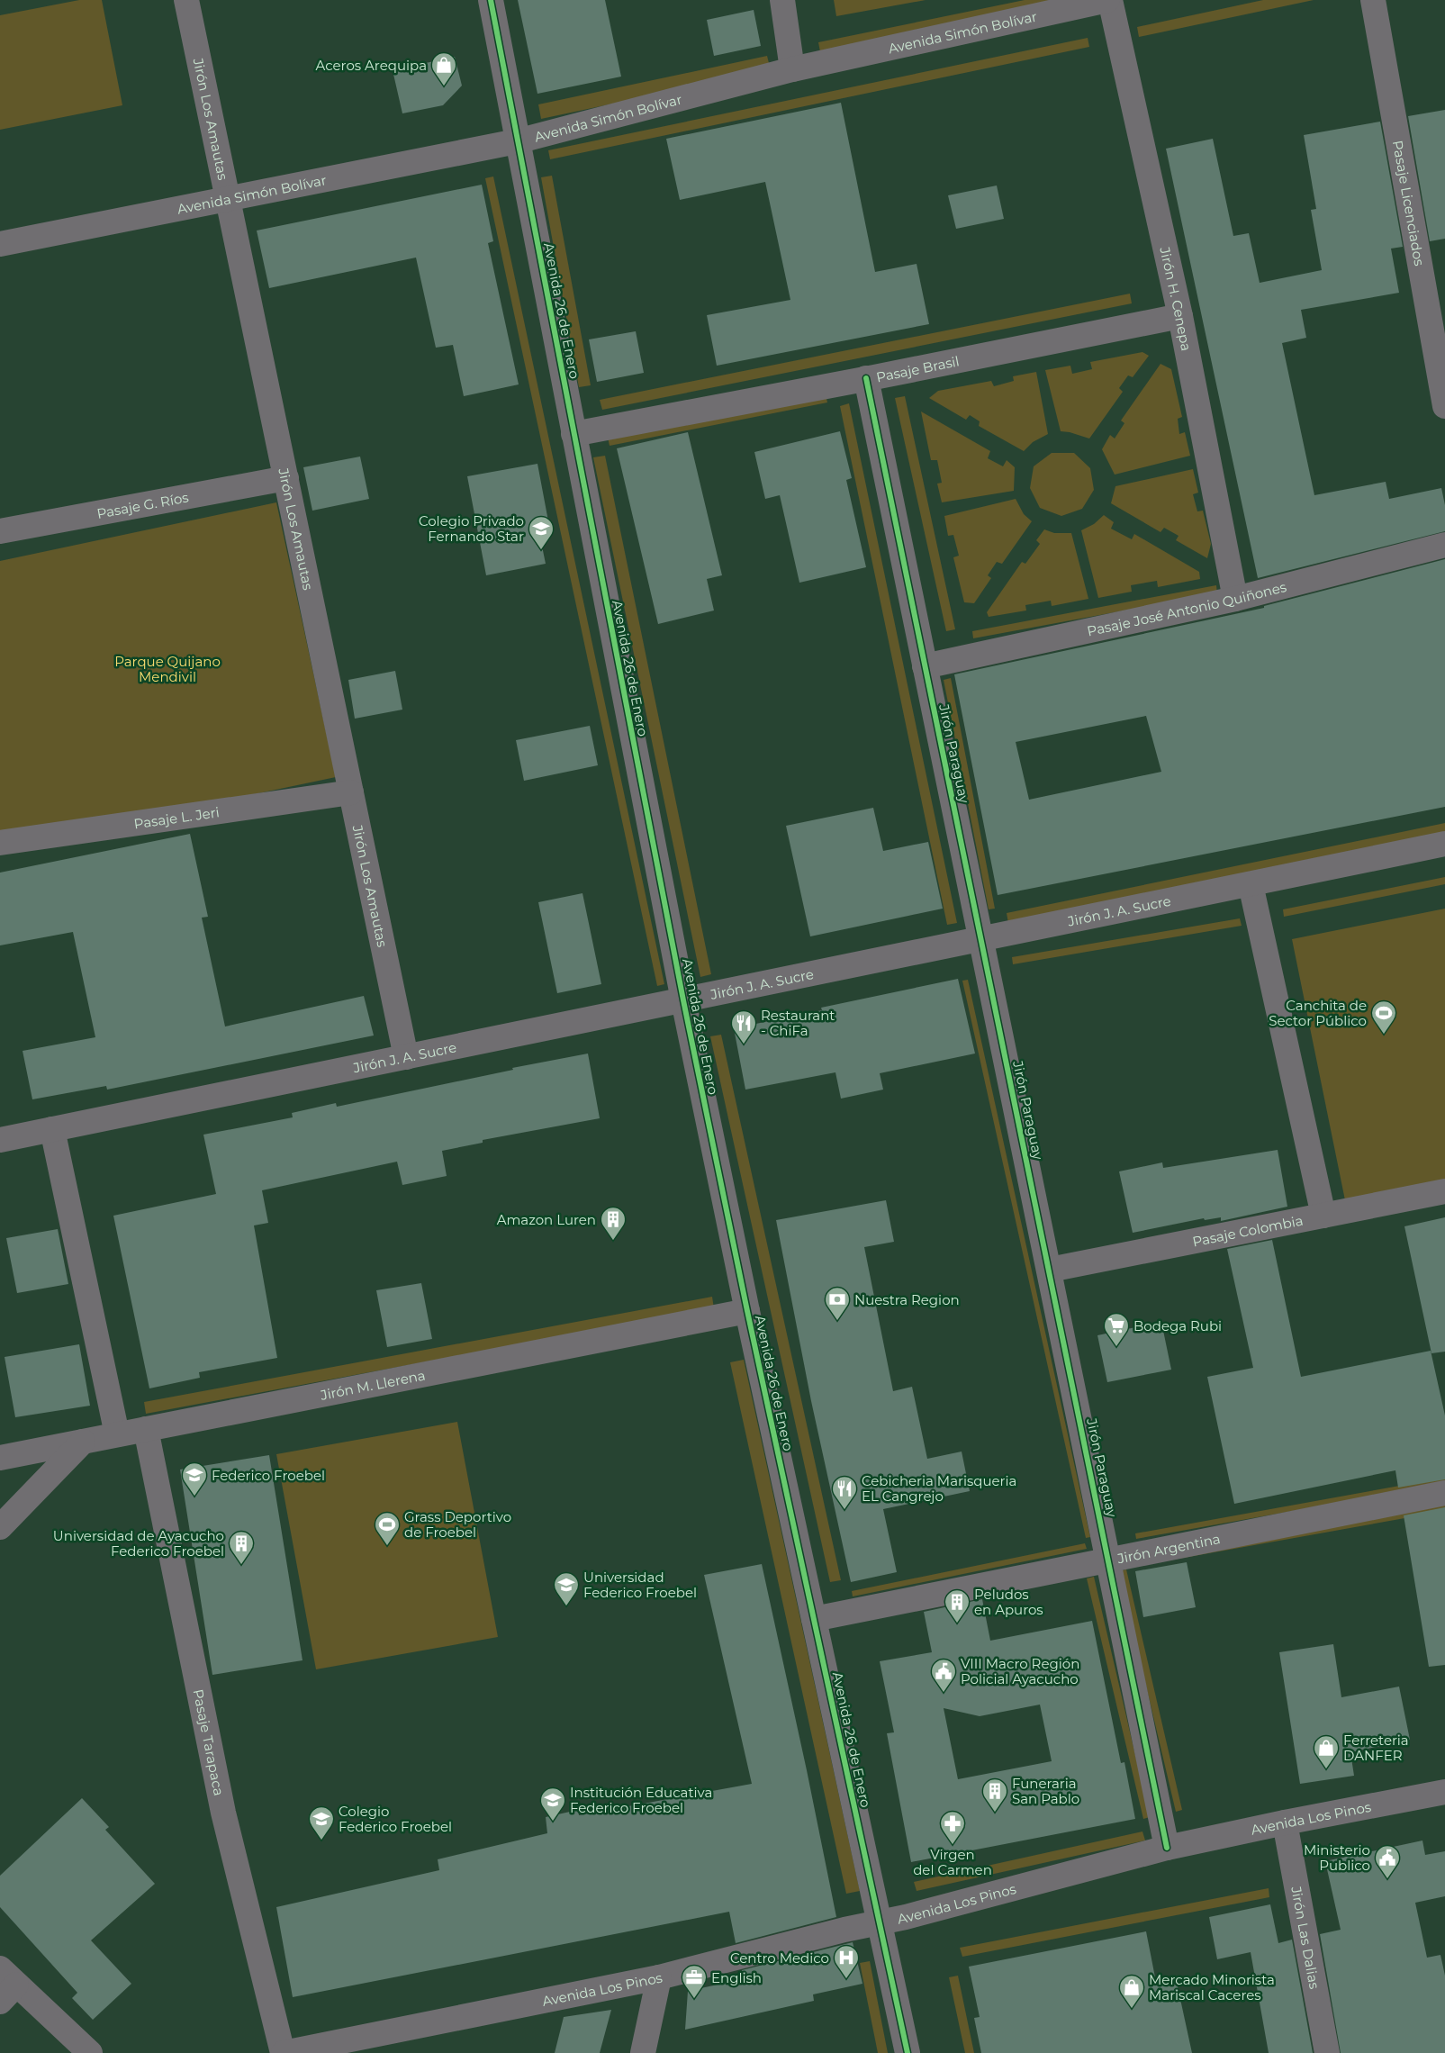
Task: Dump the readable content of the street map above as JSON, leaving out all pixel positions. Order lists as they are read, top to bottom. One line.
{"streets":{"street":["Avenida Simón Bolívar","Jirón Los Amautas","Pasaje Licenciados","Jirón H. Cenepa","Avenida 26 de Enero","Pasaje Brasil","Pasaje G. Ríos","Pasaje José Antonio Quiñones","Jirón Paraguay","Pasaje L. Jeri","Jirón J. A. Sucre","Pasaje Colombia","Jirón M. Llerena","Jirón Argentina","Pasaje Tarapaca","Avenida Los Pinos","Jirón Las Dalias"]},"crossings":[["Avenida Simón Bolívar","Jirón Los Amautas"],["Avenida Simón Bolívar","Jirón H. Cenepa"],["Avenida Simón Bolívar","Avenida 26 de Enero"],["Jirón Los Amautas","Pasaje G. Ríos"],["Jirón Los Amautas","Pasaje L. Jeri"],["Jirón Los Amautas","Jirón J. A. Sucre"],["Jirón H. Cenepa","Pasaje Brasil"],["Jirón H. Cenepa","Pasaje José Antonio Quiñones"],["Avenida 26 de Enero","Pasaje Brasil"],["Avenida 26 de Enero","Jirón J. A. Sucre"],["Avenida 26 de Enero","Jirón M. Llerena"],["Avenida 26 de Enero","Jirón Argentina"],["Avenida 26 de Enero","Avenida Los Pinos"],["Pasaje Brasil","Jirón Paraguay"],["Pasaje José Antonio Quiñones","Jirón Paraguay"],["Jirón Paraguay","Jirón J. A. Sucre"],["Jirón Paraguay","Pasaje Colombia"],["Jirón Paraguay","Jirón Argentina"],["Jirón Paraguay","Avenida Los Pinos"],["Jirón M. Llerena","Pasaje Tarapaca"],["Pasaje Tarapaca","Avenida Los Pinos"],["Avenida Los Pinos","Jirón Las Dalias"]],"parks":["Parque Quijano Mendivil"],"places":{"shop":["Aceros Arequipa","Ferreteria DANFER","Mercado Minorista Mariscal Caceres"],"school or university":["Colegio Privado Fernando Star","Federico Froebel","Universidad Federico Froebel","Institución Educativa Federico Froebel","Colegio Federico Froebel"],"sports":["Canchita de Sector Público","Grass Deportivo de Froebel"],"restaurant":["Restaurant - ChiFa","Cebicheria Marisqueria EL Cangrejo"],"building":["Amazon Luren","Universidad de Ayacucho Federico Froebel","Peludos en Apuros","Funeraria San Pablo"],"bank":["Nuestra Region"],"supermarket":["Bodega Rubi"],"public building":["VIII Macro Región Policial Ayacucho","Ministerio Publico"],"pharmacy":["Virgen del Carmen"],"hospital":["Centro Medico"],"office":["English"]}}
